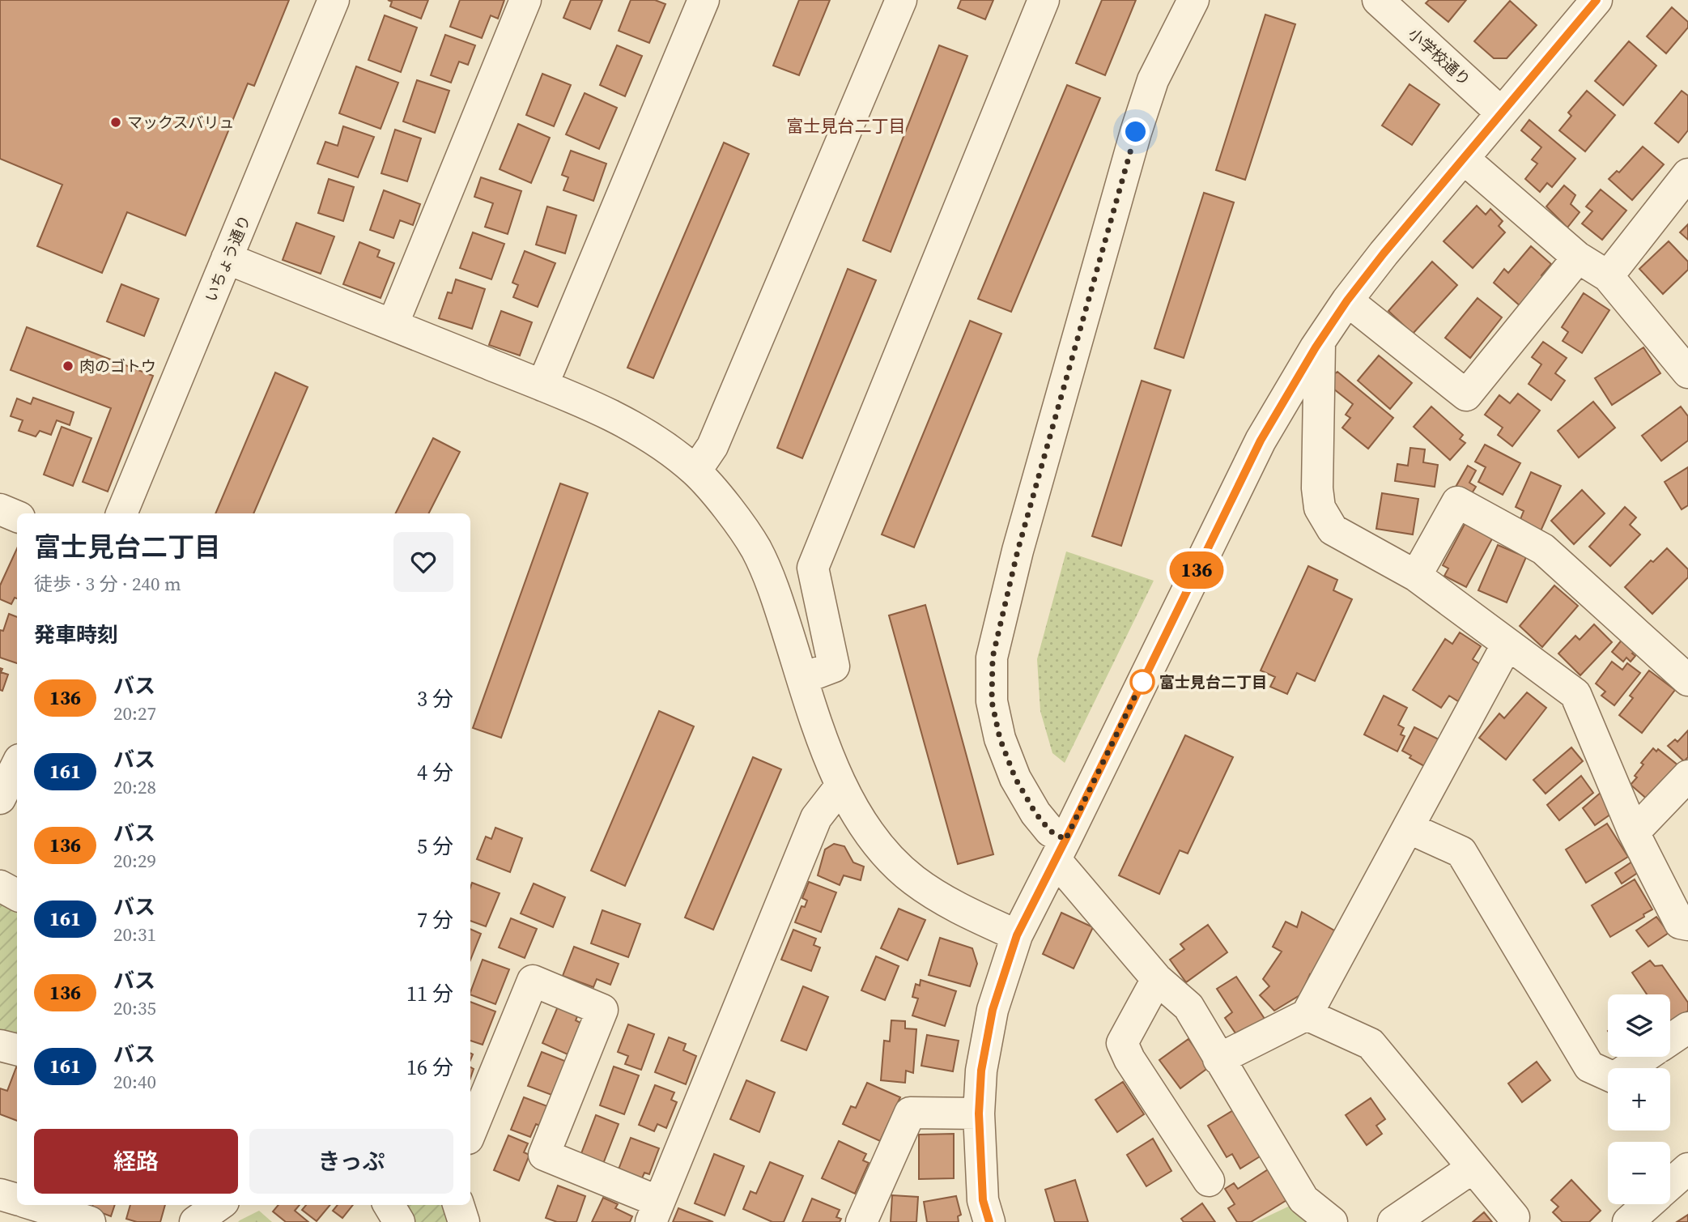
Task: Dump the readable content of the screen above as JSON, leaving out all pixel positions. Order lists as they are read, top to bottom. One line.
{"streets":{"street":["小学校通り","いちょう通り"]},"districts":["富士見台二丁目"],"places":["マックスバリュ","肉のゴトウ","富士見台二丁目"],"lines":["bus line 136"],"page":{"on_map":"136","heading":[["富士見台二丁目","徒歩 · 3 分 · 240 m"],"発車時刻"],"list":[{"mark":"136","name":"バス","note":"20:27","value":"3 分"},{"mark":"161","name":"バス","note":"20:28","value":"4 分"},{"mark":"136","name":"バス","note":"20:29","value":"5 分"},{"mark":"161","name":"バス","note":"20:31","value":"7 分"},{"mark":"136","name":"バス","note":"20:35","value":"11 分"},{"mark":"161","name":"バス","note":"20:40","value":"16 分"}],"map_buttons":["+","−"],"buttons":["経路","きっぷ"]}}
